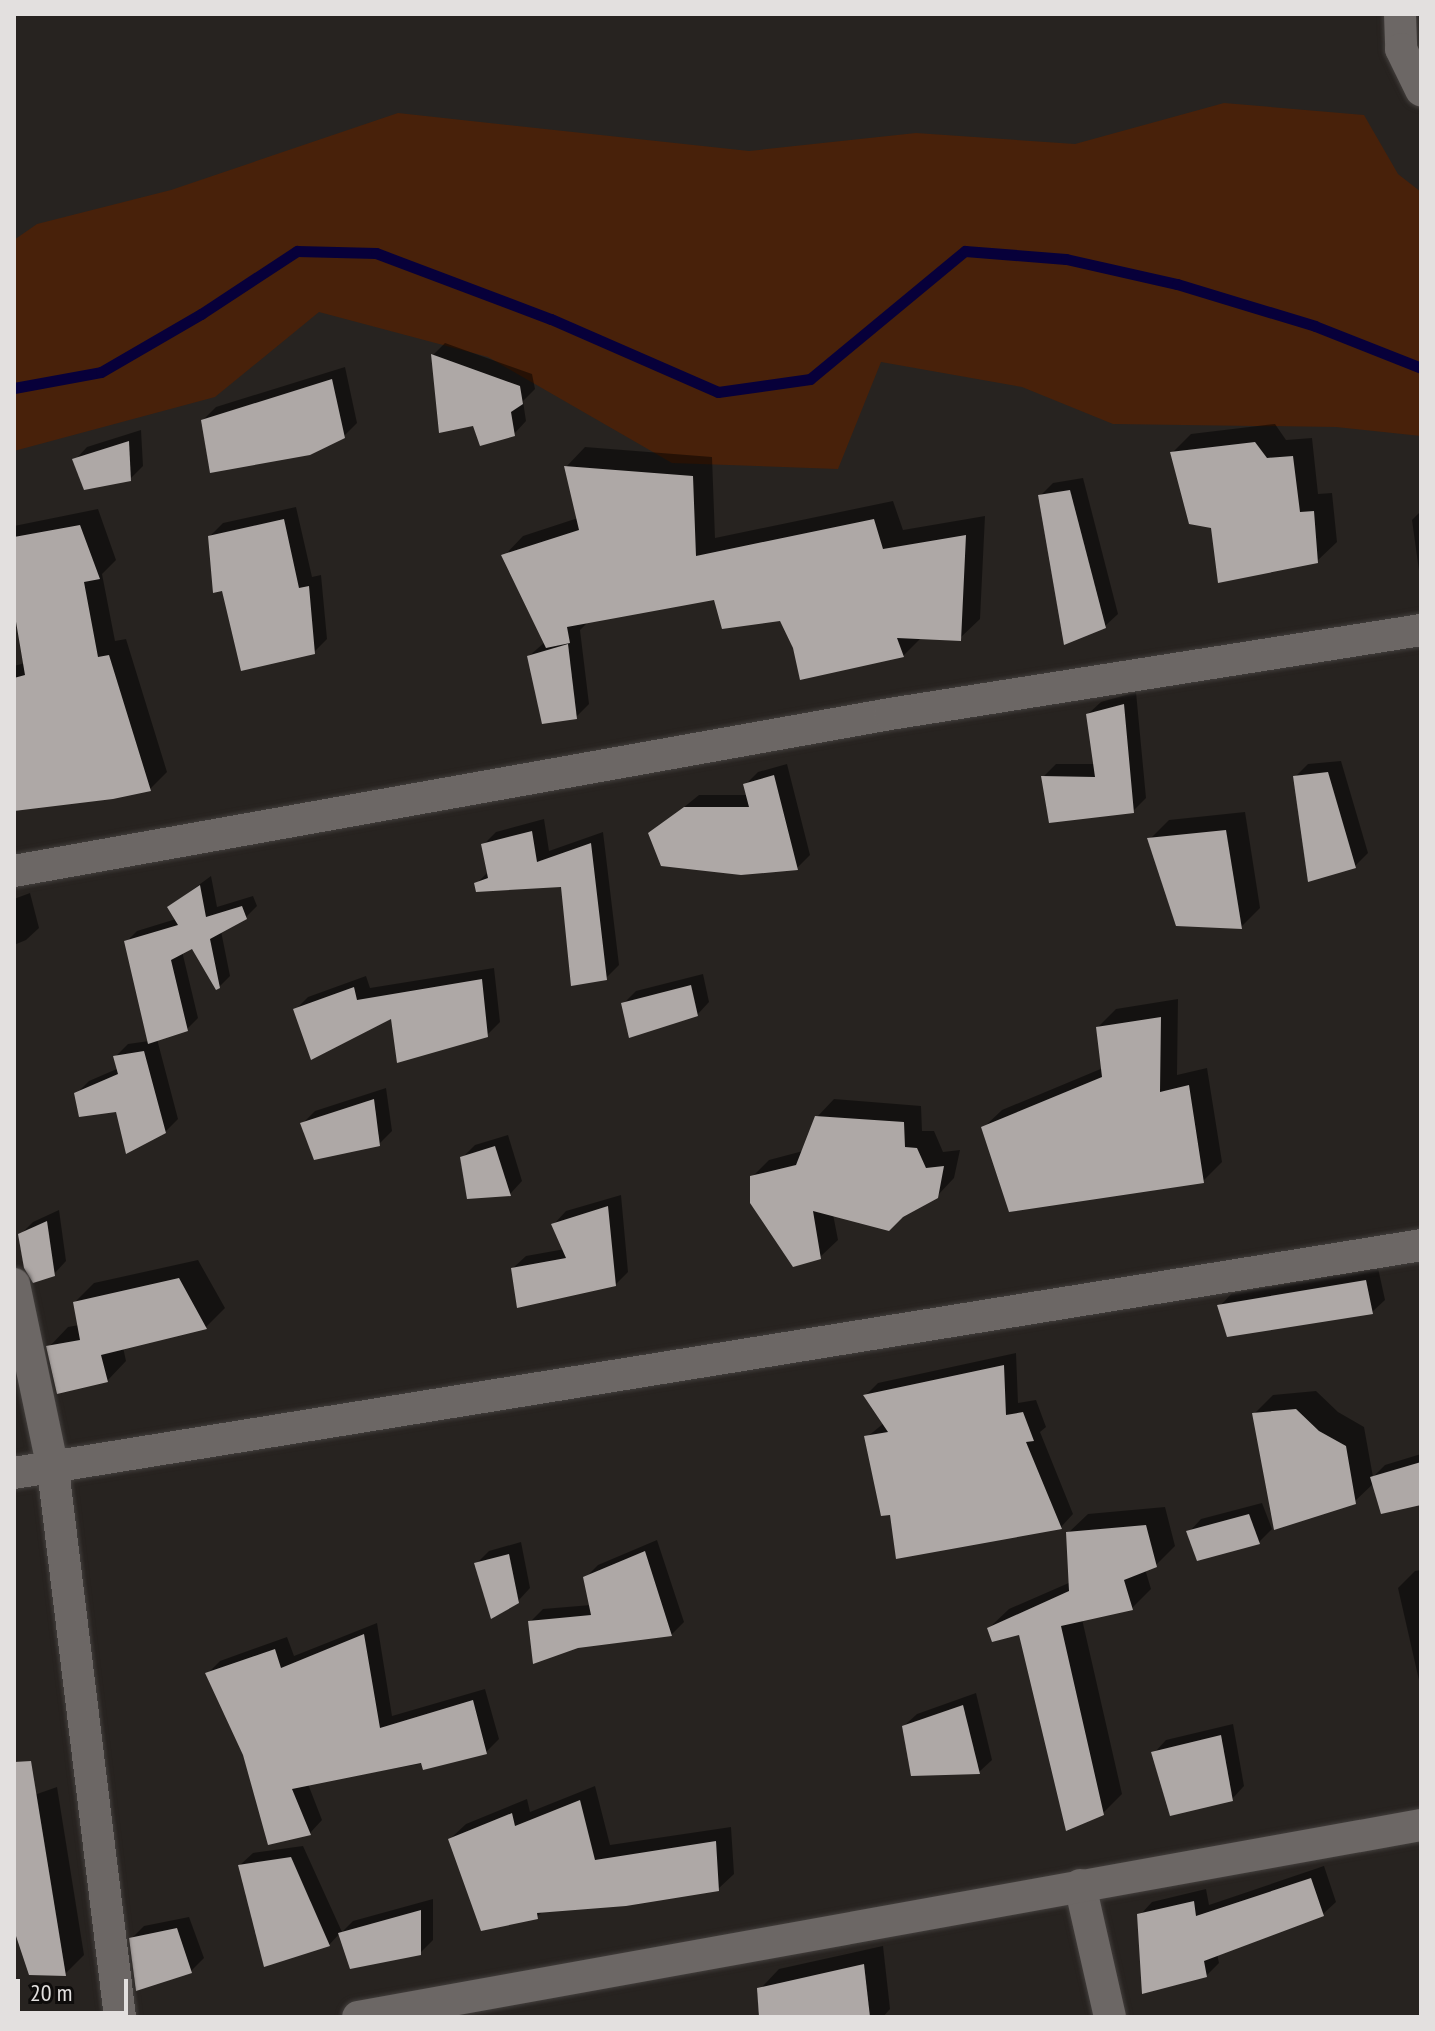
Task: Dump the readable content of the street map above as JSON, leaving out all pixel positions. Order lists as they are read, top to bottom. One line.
{"scale_bar":"20 m"}
